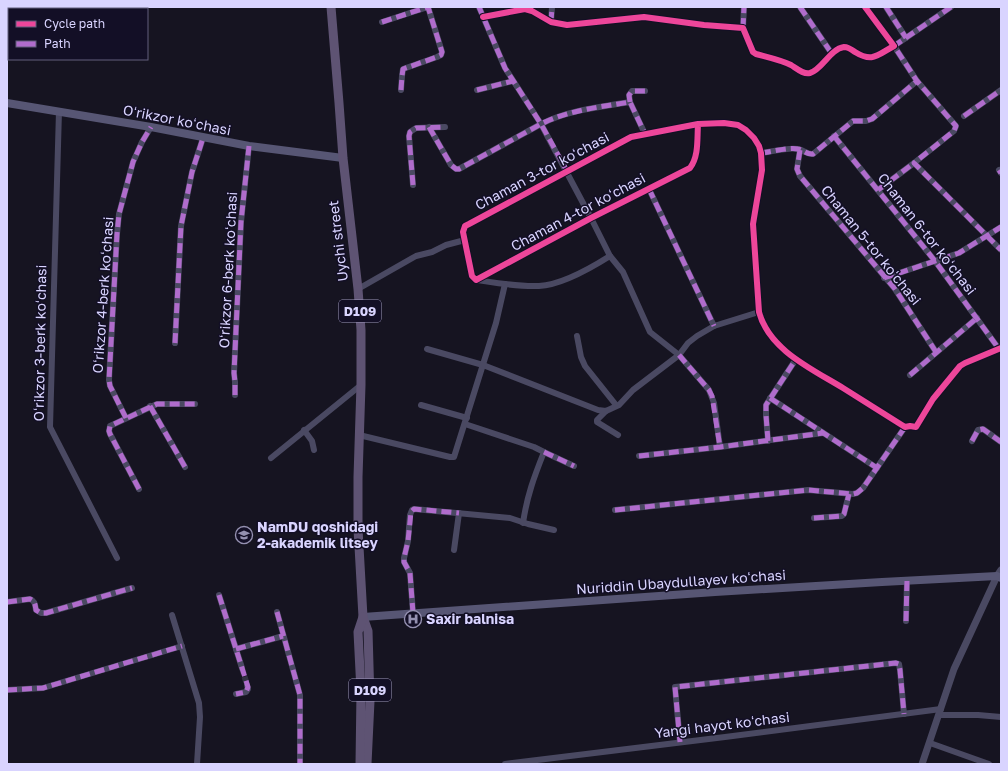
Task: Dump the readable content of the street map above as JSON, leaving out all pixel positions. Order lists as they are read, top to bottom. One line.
{"streets":{"main road":["Oʻrikzor koʻchasi","Uychi street","D109","Nuriddin Ubaydullayev koʻchasi"],"street":["Chaman 3-tor koʻchasi","Chaman 4-tor koʻchasi","Chaman 6-tor koʻchasi","Chaman 5-tor koʻchasi","Oʻrikzor 6-berk koʻchasi","Oʻrikzor 4-berk koʻchasi","Oʻrikzor 3-berk koʻchasi","Yangi hayot koʻchasi"]},"crossings":[["Oʻrikzor koʻchasi","Uychi street"],["Oʻrikzor koʻchasi","Oʻrikzor 6-berk koʻchasi"],["Oʻrikzor koʻchasi","Oʻrikzor 4-berk koʻchasi"],["Oʻrikzor koʻchasi","Oʻrikzor 3-berk koʻchasi"],["Chaman 3-tor koʻchasi","Chaman 4-tor koʻchasi"],["Uychi street","Nuriddin Ubaydullayev koʻchasi"]],"places":{"school or university":["NamDU qoshidagi 2-akademik litsey"],"hospital":["Saxir balnisa"]},"legend":["Cycle path","Path"]}
